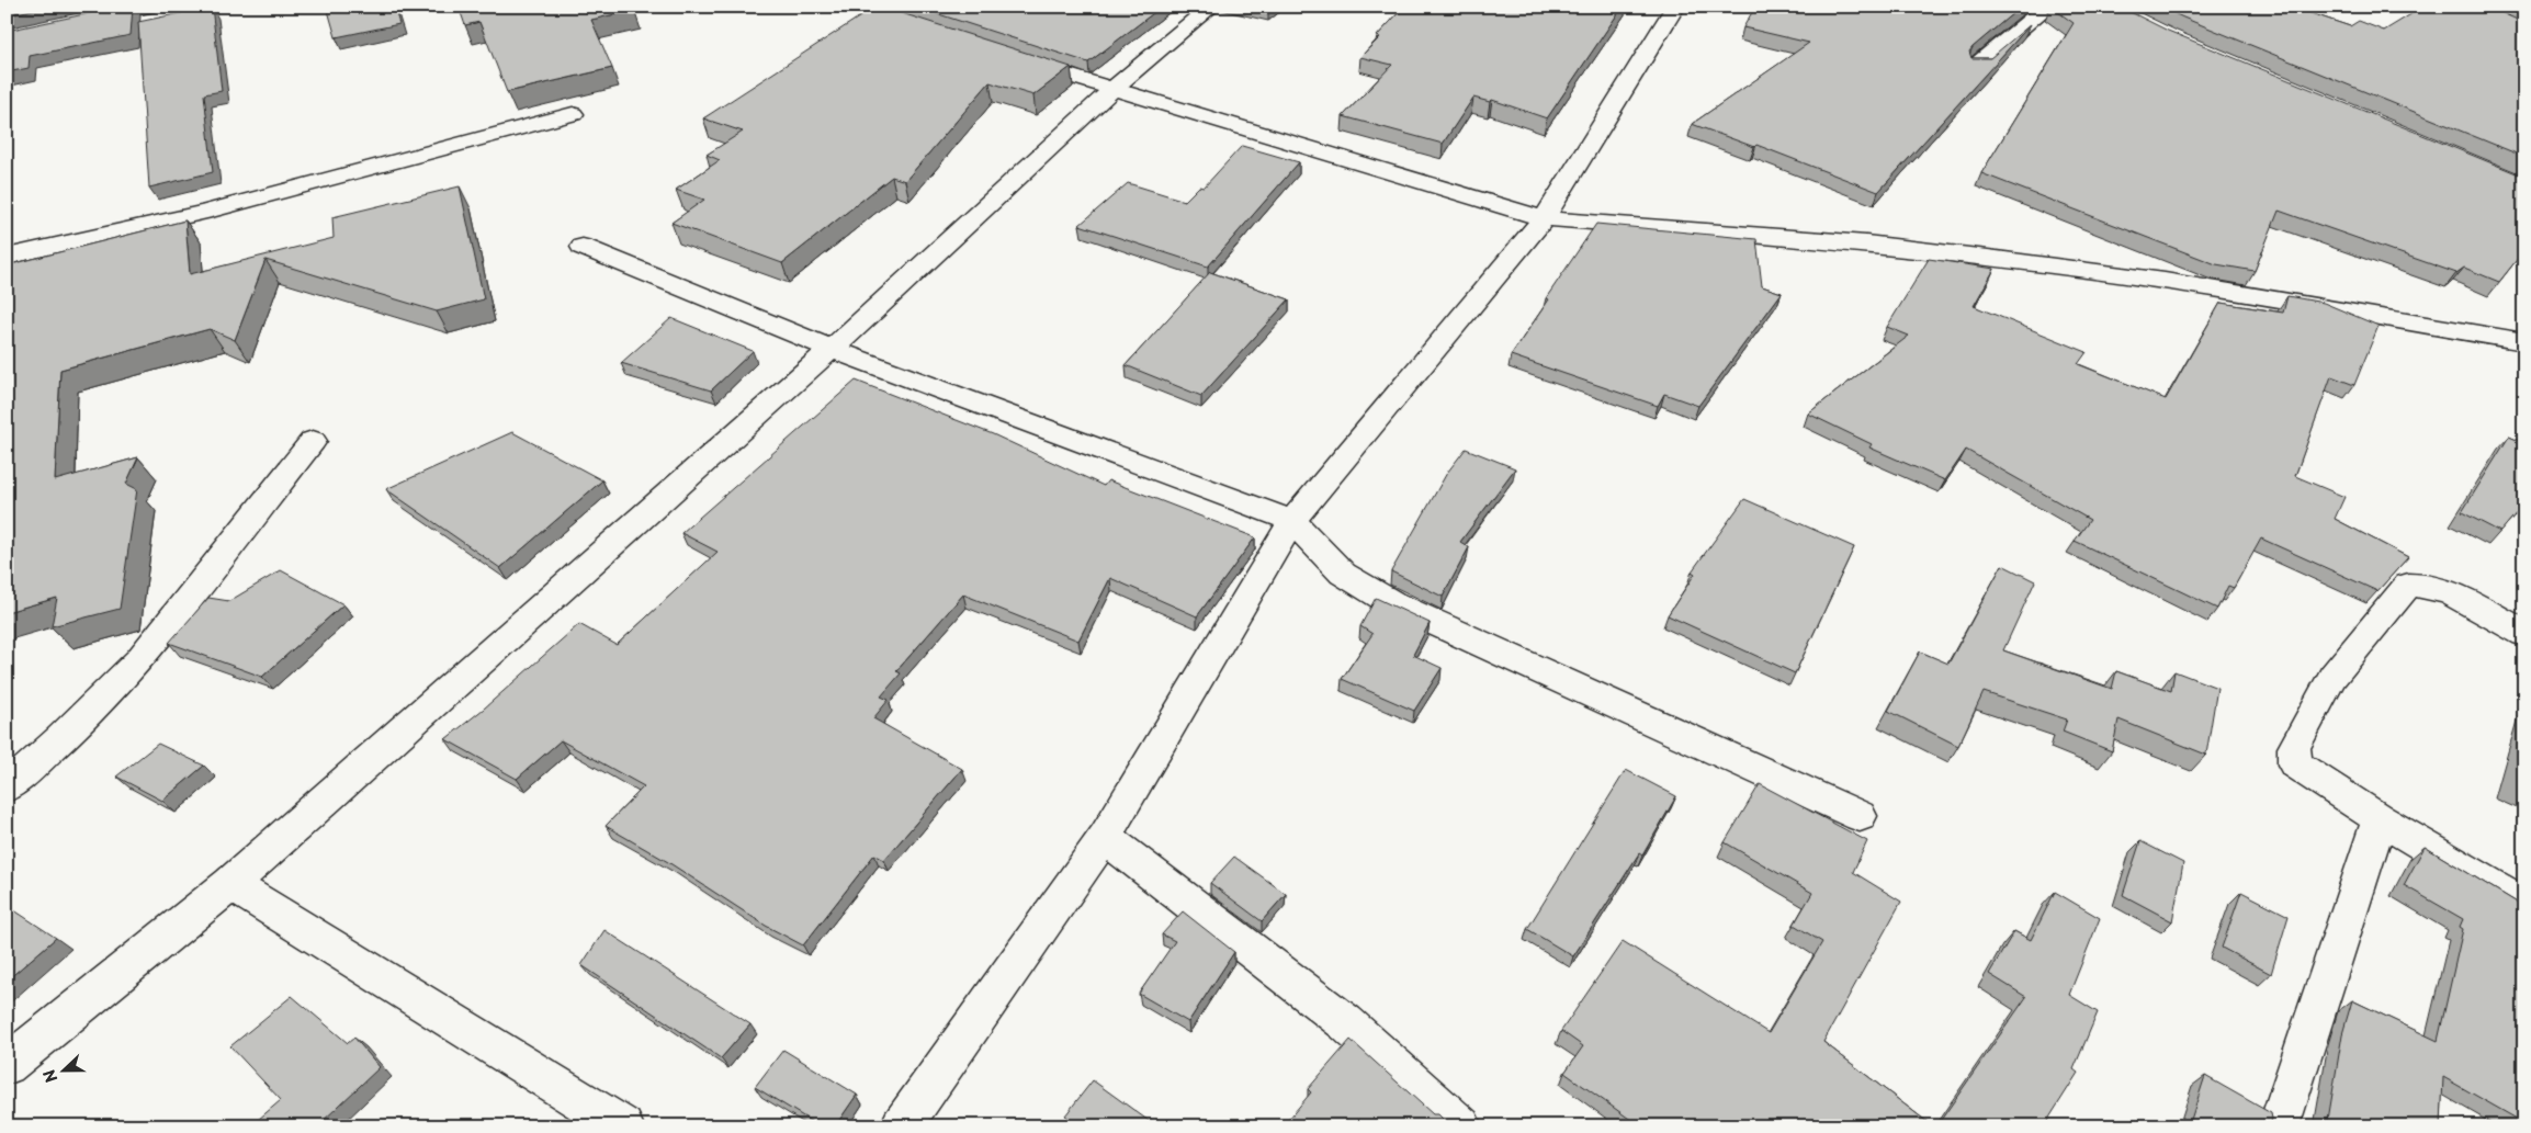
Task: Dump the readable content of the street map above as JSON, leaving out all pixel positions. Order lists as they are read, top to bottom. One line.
{"north":"left"}
